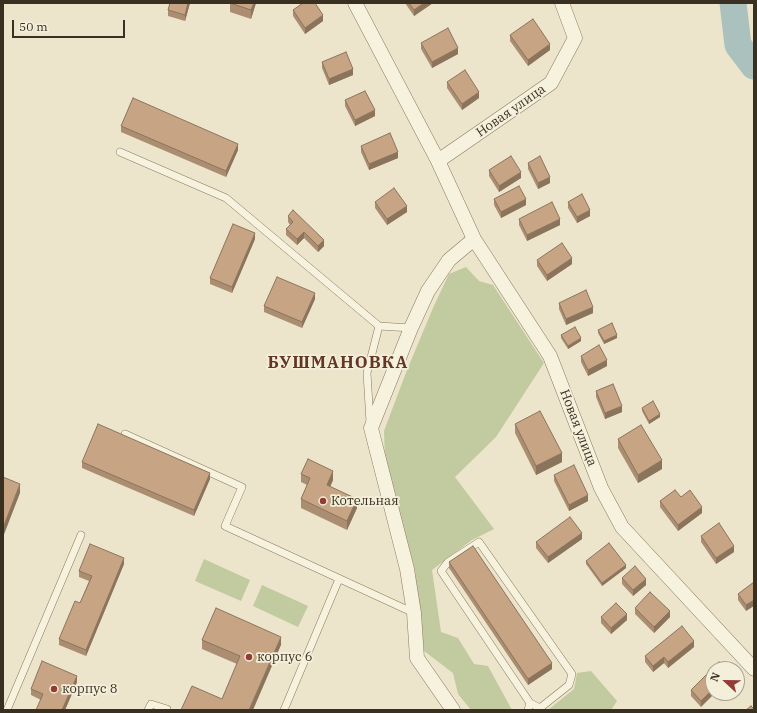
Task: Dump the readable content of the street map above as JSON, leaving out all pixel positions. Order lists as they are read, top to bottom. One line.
{"streets":{"street":["Новая улица"]},"districts":["БУШМАНОВКА"],"places":["Котельная","корпус 6","корпус 8"],"scale_bar":"50 m","north":"left"}
